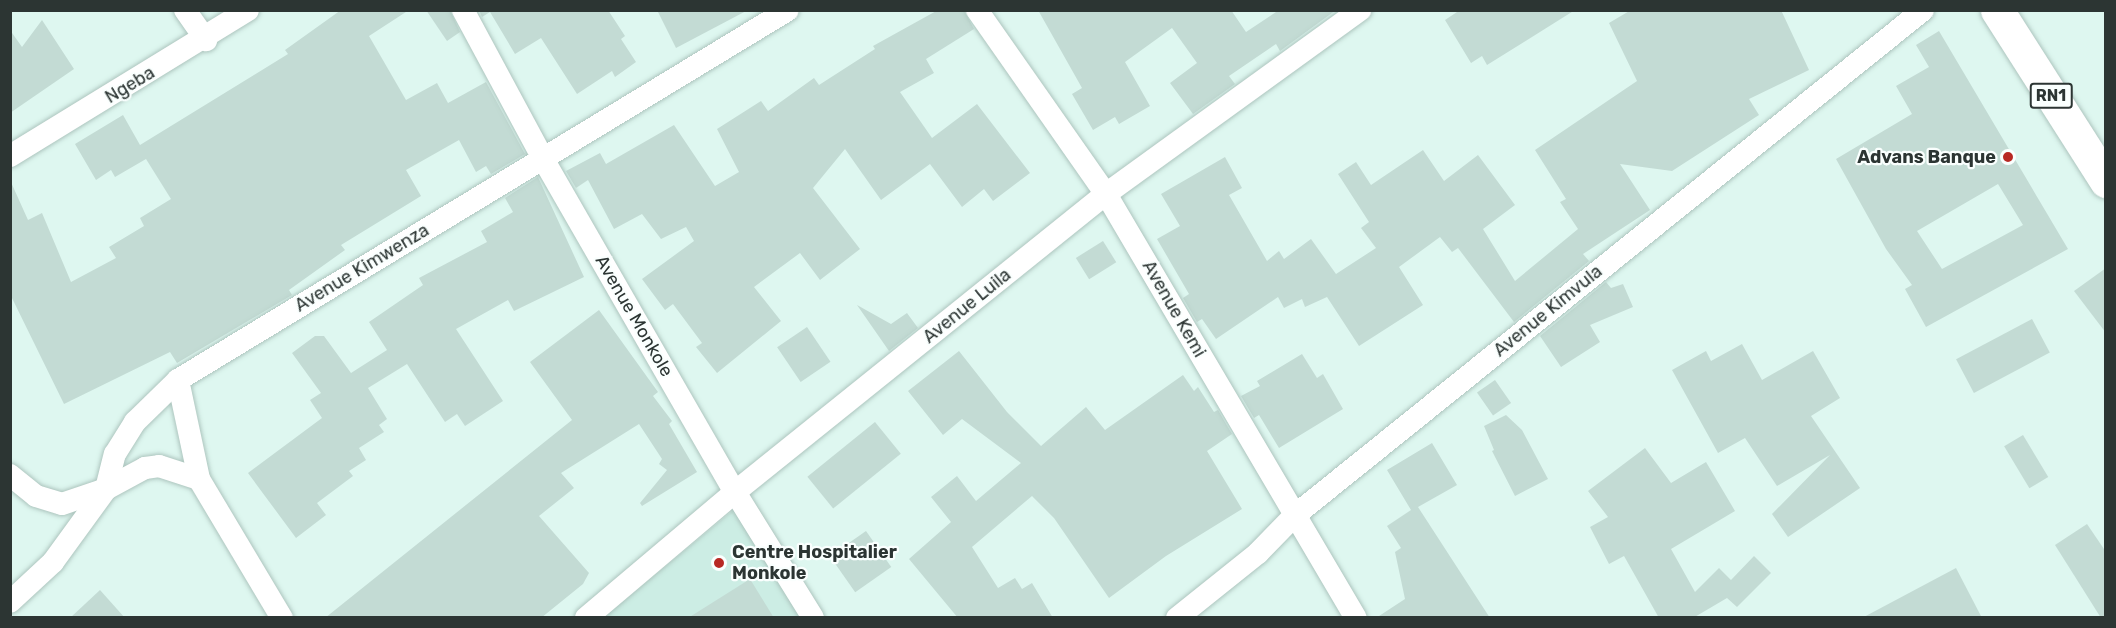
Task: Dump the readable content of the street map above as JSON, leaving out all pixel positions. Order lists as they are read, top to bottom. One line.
{"streets":{"highway":["RN1"],"street":["Ngeba","Avenue Kimwenza","Avenue Luila","Avenue Kemi","Avenue Kimvula","Avenue Monkole"]},"crossings":[["Avenue Kimwenza","Avenue Monkole"],["Avenue Luila","Avenue Kemi"],["Avenue Luila","Avenue Monkole"],["Avenue Kemi","Avenue Kimvula"]],"places":["Advans Banque","Centre Hospitalier Monkole"]}
